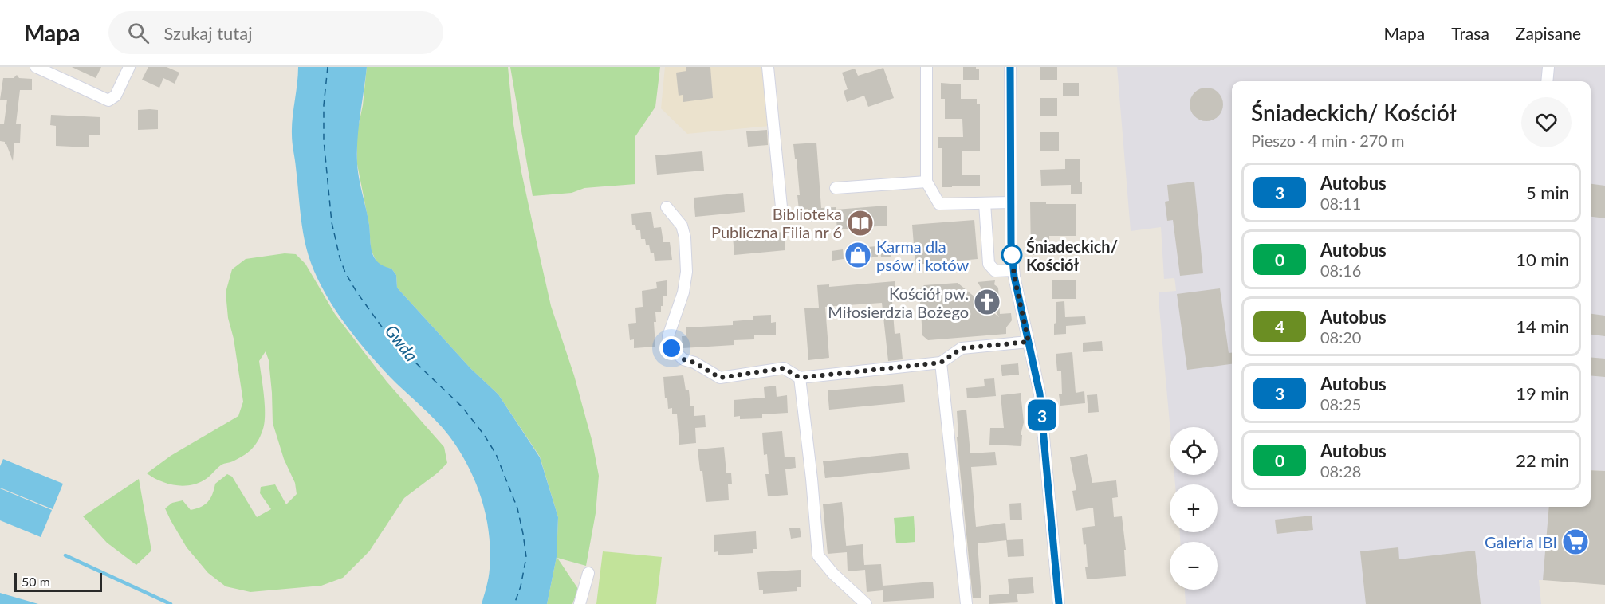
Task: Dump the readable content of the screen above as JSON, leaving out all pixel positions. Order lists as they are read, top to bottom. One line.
{"water":["Gwda"],"places":{"library":["Biblioteka Publiczna Filia nr 6"],"shop":["Karma dla psów i kotów"],"other":["Śniadeckich/ Kościół"],"church":["Kościół pw. Miłosierdzia Bożego"],"supermarket":["Galeria IBI"]},"lines":["bus line 3"],"scale_bar":"50 m","page":{"header":"Mapa","search":"Szukaj tutaj","nav":["Mapa","Trasa","Zapisane"],"on_map":"3","heading":["Śniadeckich/ Kościół","Pieszo · 4 min · 270 m"],"list":[{"mark":"3","name":"Autobus","note":"08:11","value":"5 min"},{"mark":"0","name":"Autobus","note":"08:16","value":"10 min"},{"mark":"4","name":"Autobus","note":"08:20","value":"14 min"},{"mark":"3","name":"Autobus","note":"08:25","value":"19 min"},{"mark":"0","name":"Autobus","note":"08:28","value":"22 min"}],"map_buttons":["+","−"],"scale":"50 m"}}
